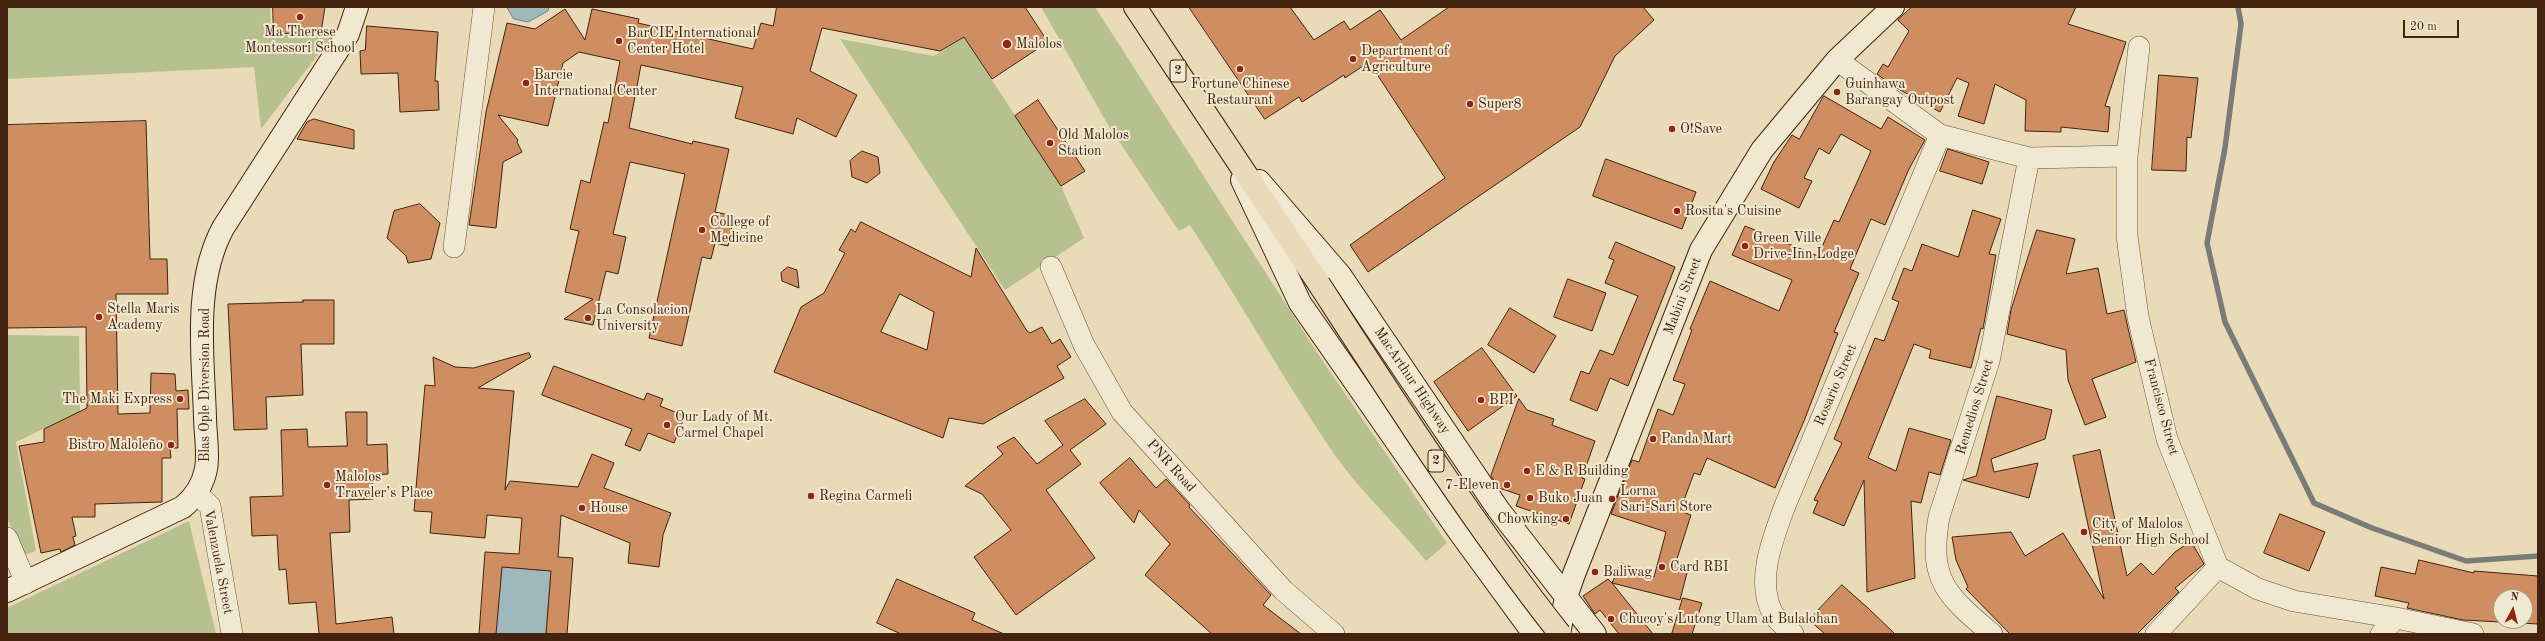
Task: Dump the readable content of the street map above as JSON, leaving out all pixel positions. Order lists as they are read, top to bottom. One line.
{"streets":{"highway":["2","MacArthur Highway"],"main road":["Mabini Street","Blas Ople Diversion Road"],"street":["Rosario Street","Remedios Street","Francisco Street","PNR Road","Valenzuela Street"]},"crossings":[["Mabini Street","MacArthur Highway"],["Blas Ople Diversion Road","Valenzuela Street"]],"places":["Ma Therese Montessori School","BarCIE International Center Hotel","Malolos","Department of Agriculture","Fortune Chinese Restaurant","Barcie International Center","Guinhawa Barangay Outpost","Super8","O!Save","Old Malolos Station","Rosita's Cuisine","College of Medicine","Green Ville Drive-Inn Lodge","Stella Maris Academy","La Consolacion University","The Maki Express","BPI","Our Lady of Mt. Carmel Chapel","Panda Mart","Bistro Maloleño","E & R Building","Malolos Traveler’s Place","7-Eleven","Regina Carmeli","Buko Juan","Lorna Sari-Sari Store","House","Chowking","City of Malolos Senior High School","Card RBI","Baliwag","Chucoy's Lutong Ulam at Bulalohan"],"scale_bar":"20 m","north":"top"}
